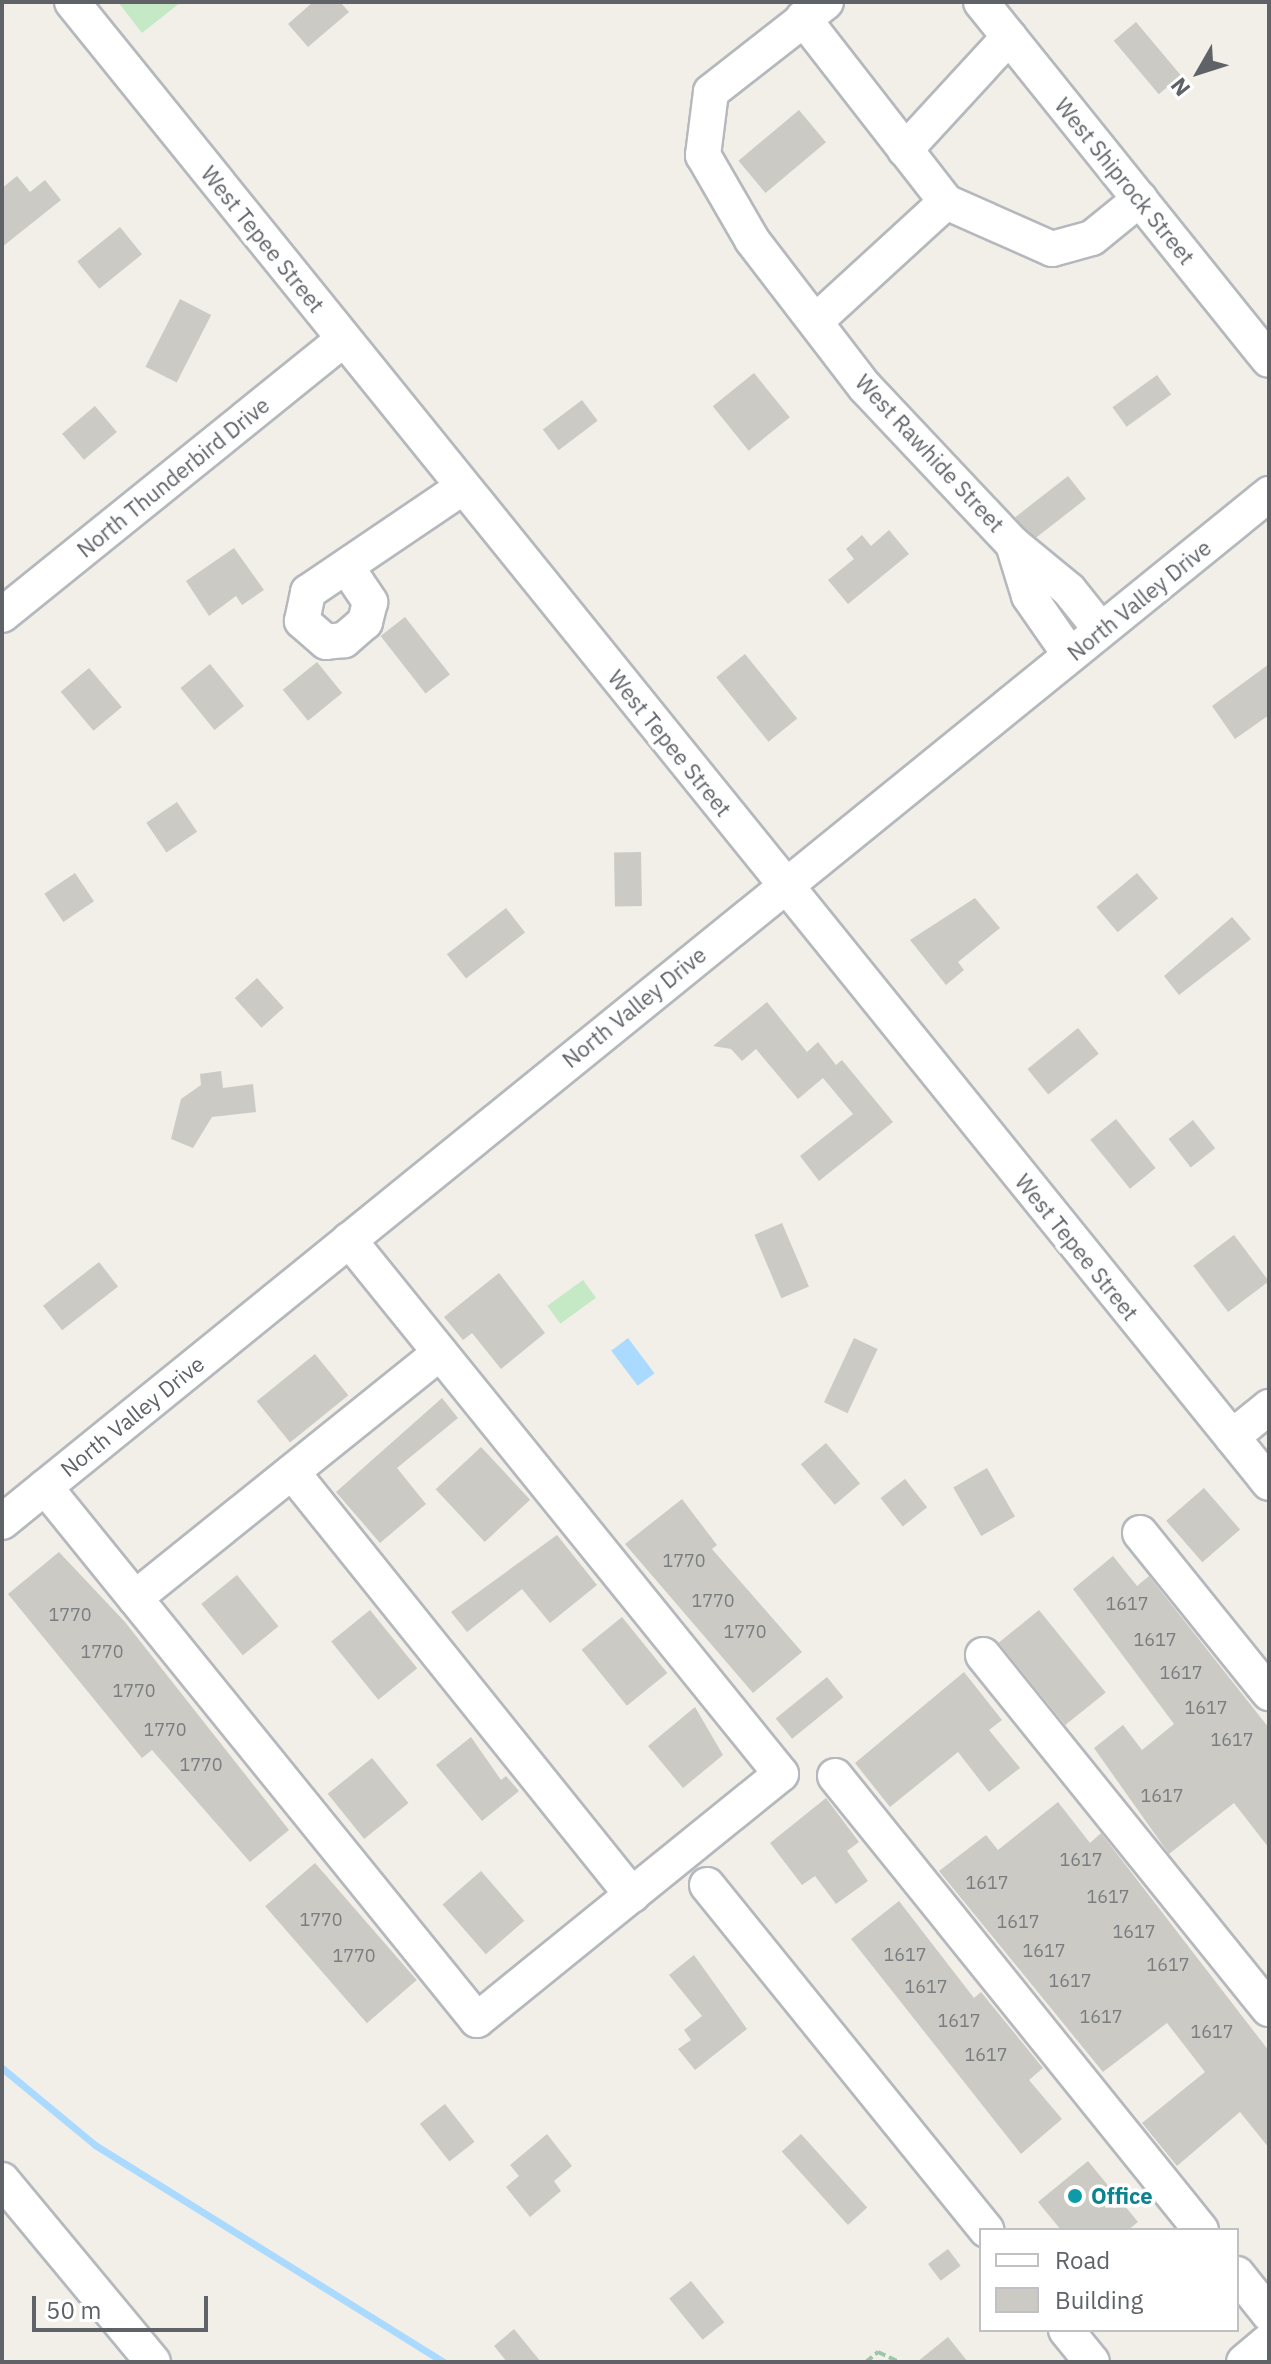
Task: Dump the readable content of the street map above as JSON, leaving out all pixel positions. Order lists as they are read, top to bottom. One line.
{"streets":{"street":["West Shiprock Street","West Tepee Street","West Rawhide Street","North Thunderbird Drive","North Valley Drive"]},"crossings":[["West Tepee Street","North Thunderbird Drive"],["West Tepee Street","North Valley Drive"],["West Rawhide Street","North Valley Drive"]],"places":["Office"],"house_numbers":["1770","1770","1617","1770","1770","1617","1770","1617","1770","1617","1770","1617","1770","1617","1617","1617","1617","1770","1617","1617","1617","1617","1770","1617","1617","1617","1617","1617","1617","1617"],"legend":["Road","Building"],"scale_bar":"50 m","north":"bottom left"}
